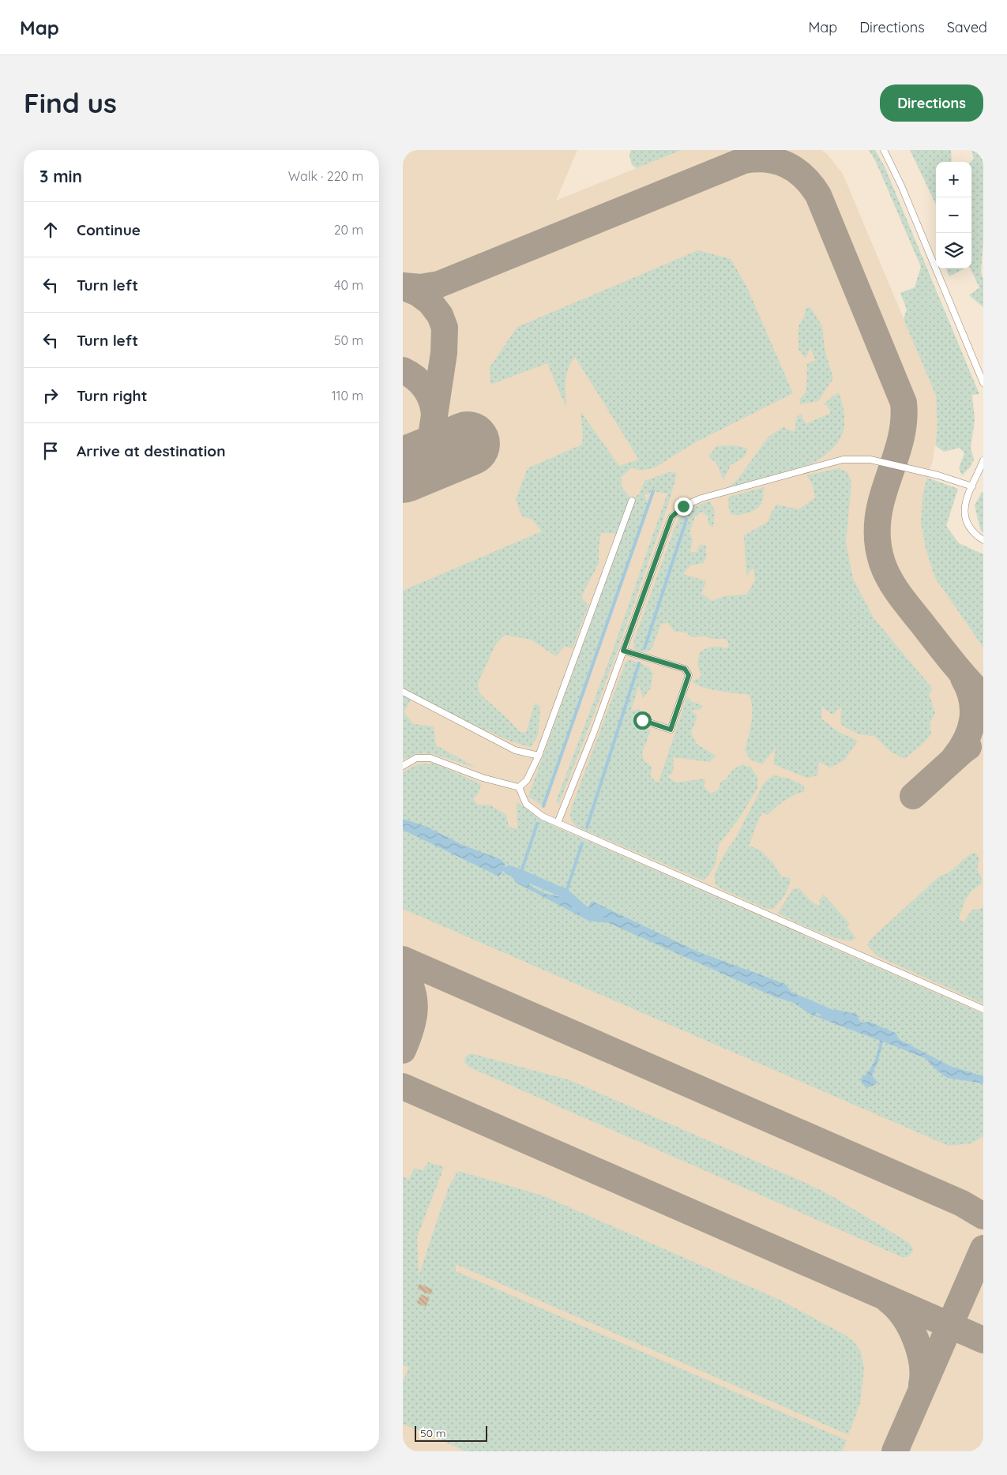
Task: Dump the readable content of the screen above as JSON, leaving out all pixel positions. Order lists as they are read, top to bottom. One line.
{"scale_bar":"50 m","page":{"header":"Map","nav":["Map","Directions","Saved"],"buttons":"Directions","title":"Find us","heading":["3 min","Walk · 220 m"],"map_buttons":["+","−"],"list":[["Continue","20 m"],["Turn left","40 m"],["Turn left","50 m"],["Turn right","110 m"],"Arrive at destination"],"scale":"50 m"}}
